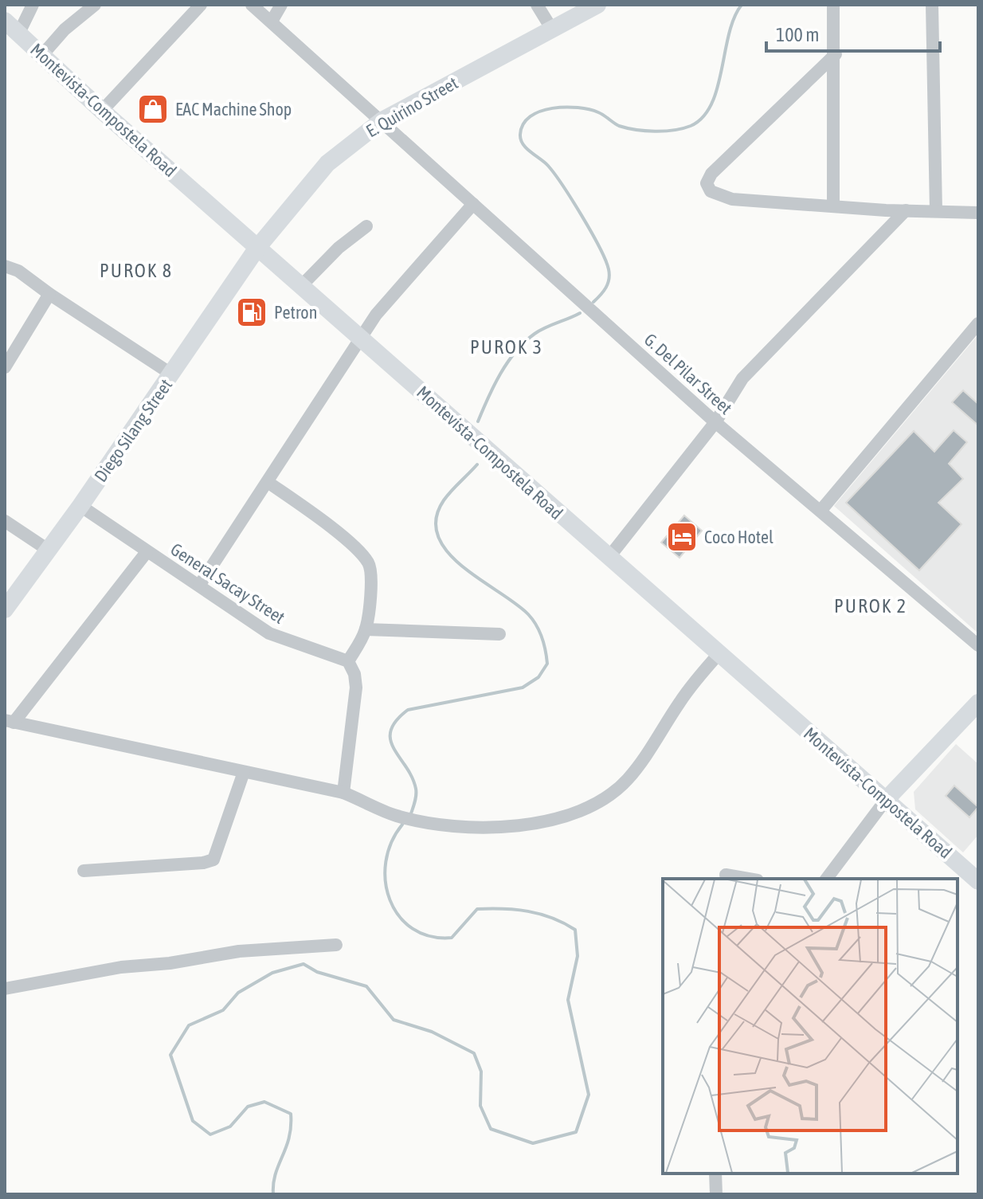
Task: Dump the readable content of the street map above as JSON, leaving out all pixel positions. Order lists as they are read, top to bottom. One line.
{"streets":{"main road":["E. Quirino Street","Montevista-Compostela Road","Diego Silang Street"],"street":["G. Del Pilar Street","General Sacay Street"]},"crossings":[["E. Quirino Street","Montevista-Compostela Road"],["E. Quirino Street","G. Del Pilar Street"],["E. Quirino Street","Diego Silang Street"],["Montevista-Compostela Road","Diego Silang Street"],["Diego Silang Street","General Sacay Street"]],"districts":["PUROK 8","PUROK 3","PUROK 2"],"places":{"shop":["EAC Machine Shop"],"fuel station":["Petron"],"hotel":["Coco Hotel"]},"scale_bar":"100 m"}
